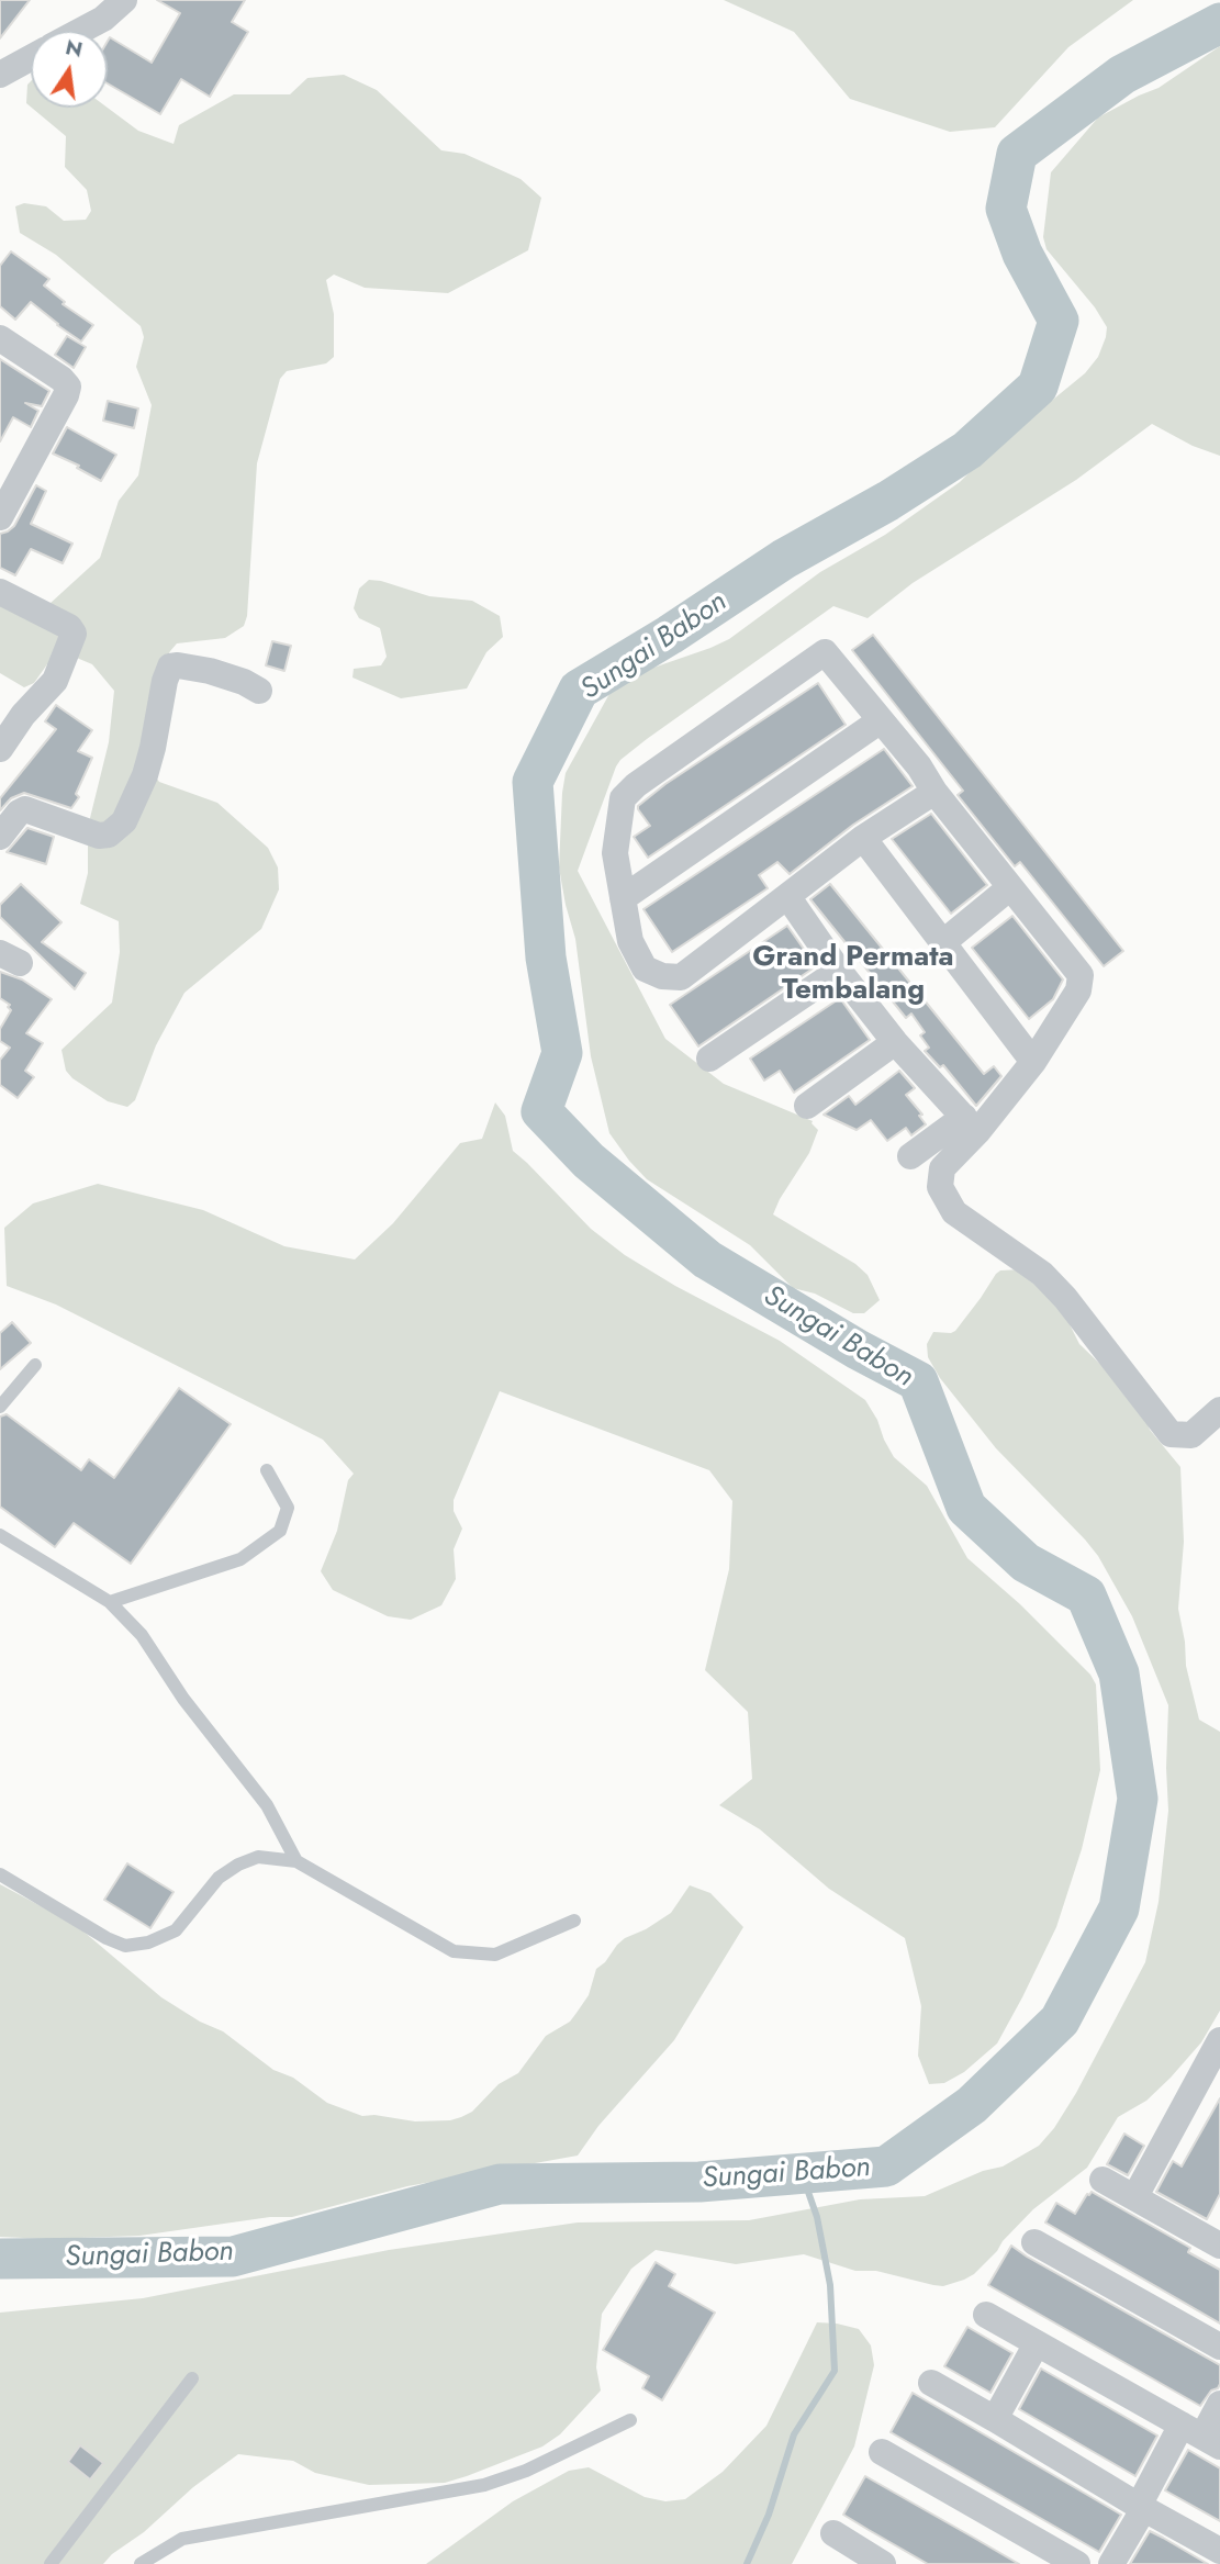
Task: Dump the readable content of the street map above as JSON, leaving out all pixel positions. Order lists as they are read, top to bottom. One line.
{"districts":["Grand Permata Tembalang"],"water":["Sungai Babon"],"north":"top"}
